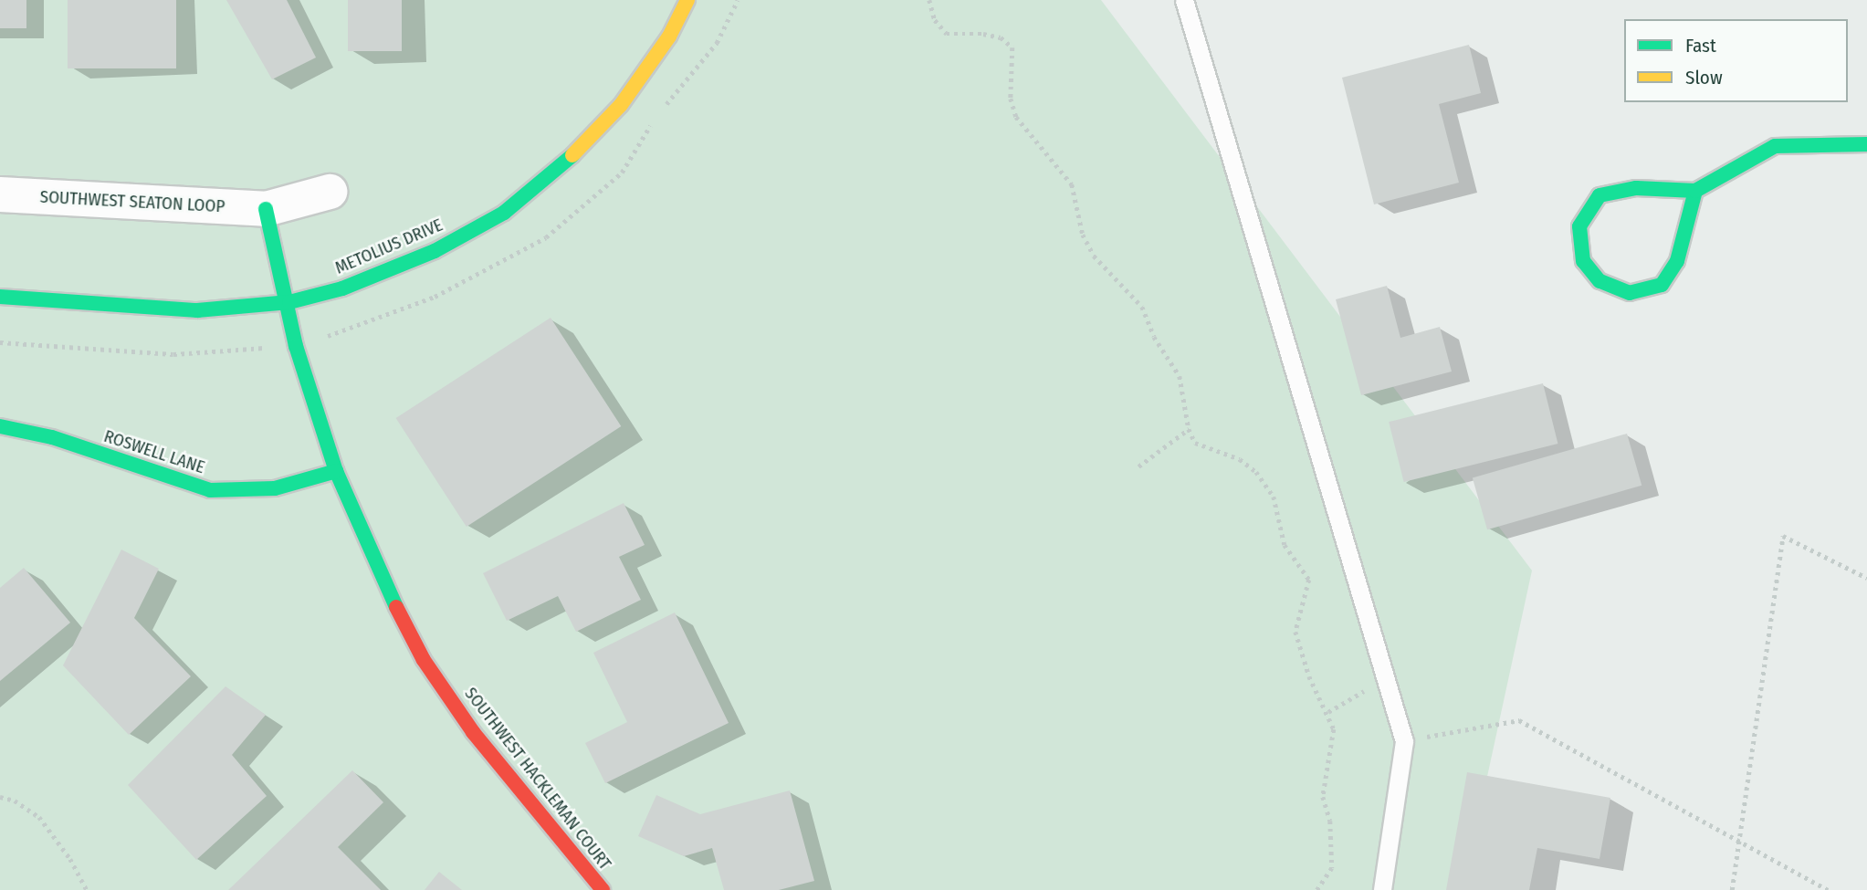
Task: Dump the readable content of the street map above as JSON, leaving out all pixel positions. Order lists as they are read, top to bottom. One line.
{"streets":{"street":["SOUTHWEST SEATON LOOP","METOLIUS DRIVE","ROSWELL LANE","SOUTHWEST HACKLEMAN COURT"]},"crossings":[["METOLIUS DRIVE","SOUTHWEST HACKLEMAN COURT"],["ROSWELL LANE","SOUTHWEST HACKLEMAN COURT"]],"legend":["Fast","Slow"]}
